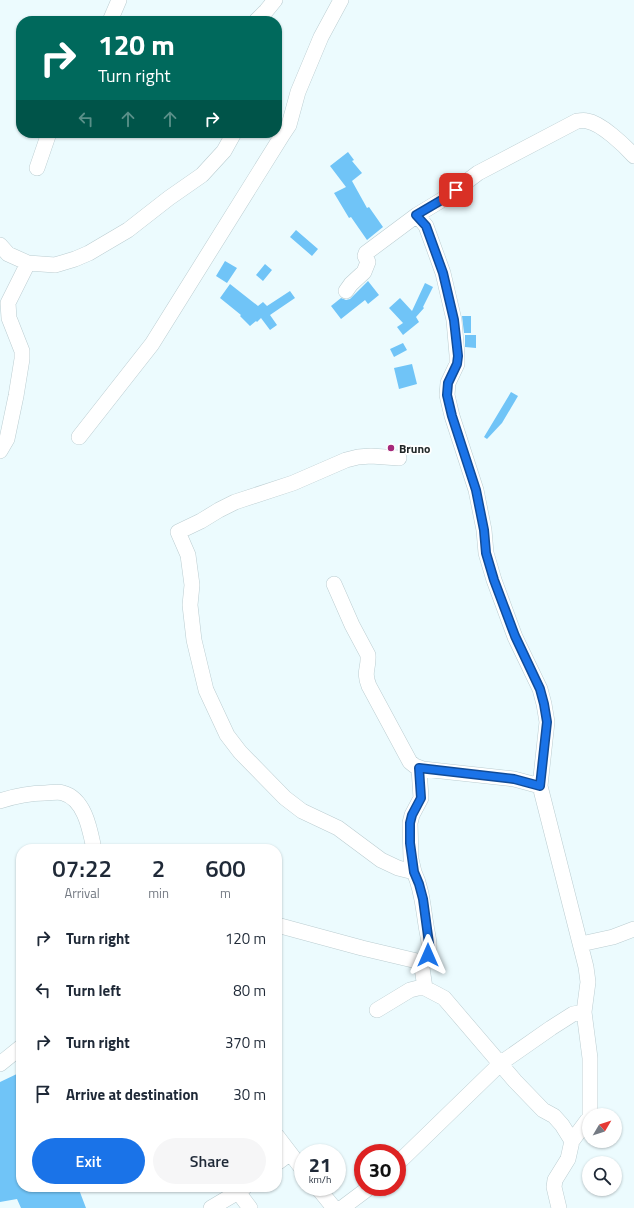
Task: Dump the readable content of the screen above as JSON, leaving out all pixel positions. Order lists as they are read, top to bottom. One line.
{"places":["Bruno"],"north":"top right","page":{"turn":["120 m","Turn right"],"eta":["07:22","Arrival","2","min","600","m"],"list":[{"name":"Turn right","value":"120 m"},{"name":"Turn left","value":"80 m"},{"name":"Turn right","value":"370 m"},{"name":"Arrive at destination","value":"30 m"}],"buttons":["Exit","Share"],"speed":"21 km/h","limit":"30"}}
